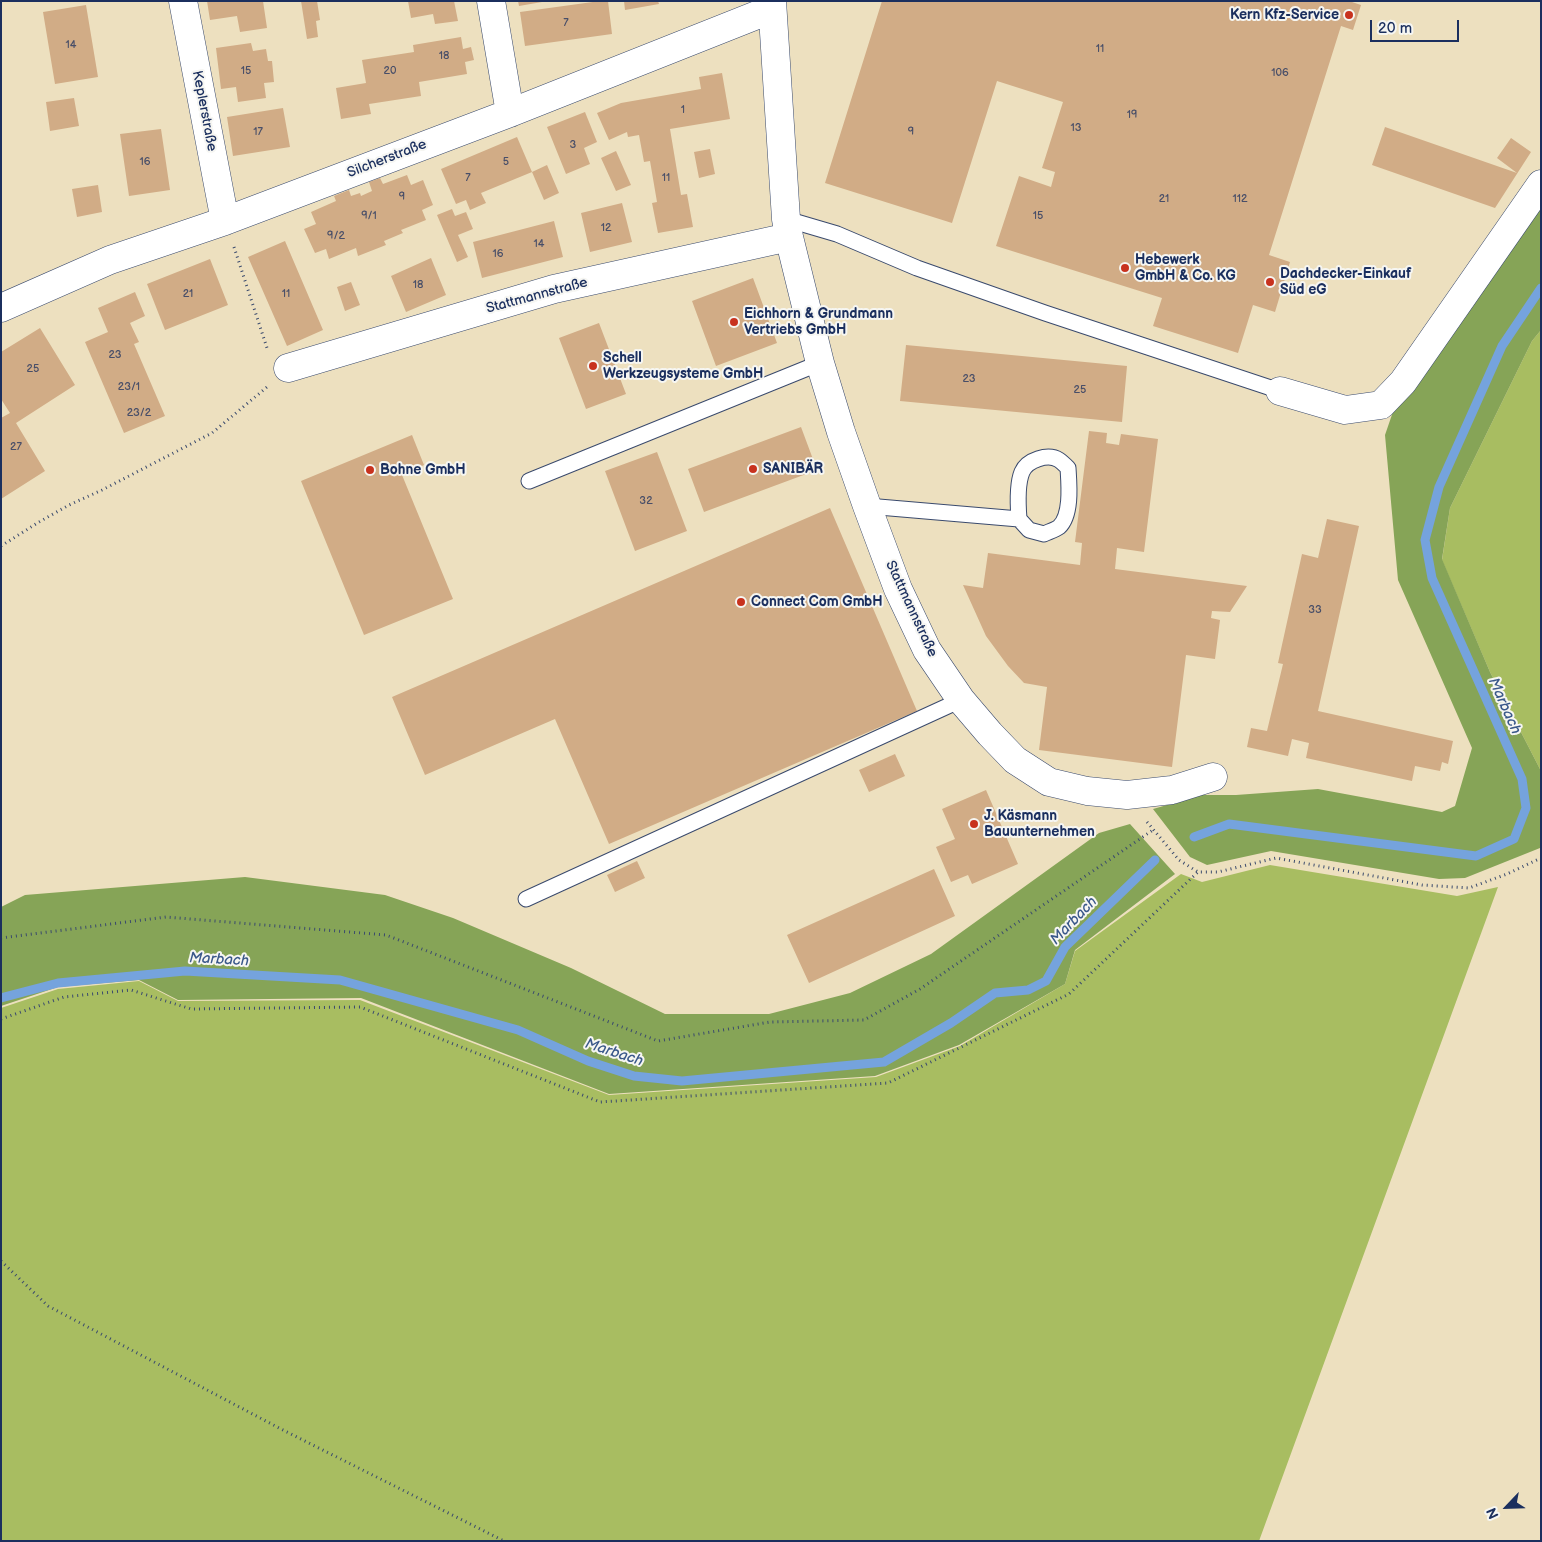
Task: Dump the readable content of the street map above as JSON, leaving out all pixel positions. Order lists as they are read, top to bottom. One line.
{"streets":{"street":["Keplerstraße","Silcherstraße","Stattmannstraße"]},"crossings":[["Keplerstraße","Silcherstraße"],["Silcherstraße","Stattmannstraße"]],"water":["Marbach"],"places":["Kern Kfz-Service","Hebewerk GmbH & Co. KG","Dachdecker-Einkauf Süd eG","Eichhorn & Grundmann Vertriebs GmbH","Schell Werkzeugsysteme GmbH","SANIBÄR","Bohne GmbH","Connect Com GmbH","J. Käsmann Bauunternehmen"],"house_numbers":["7","14","11","18","15","20","106","1","19","13","17","9","3","16","5","7","11","9","21","112","9/1","15","12","9/2","14","16","18","21","11","23","25","23","23/1","25","23/2","27","32","33"],"scale_bar":"20 m","north":"bottom left"}
